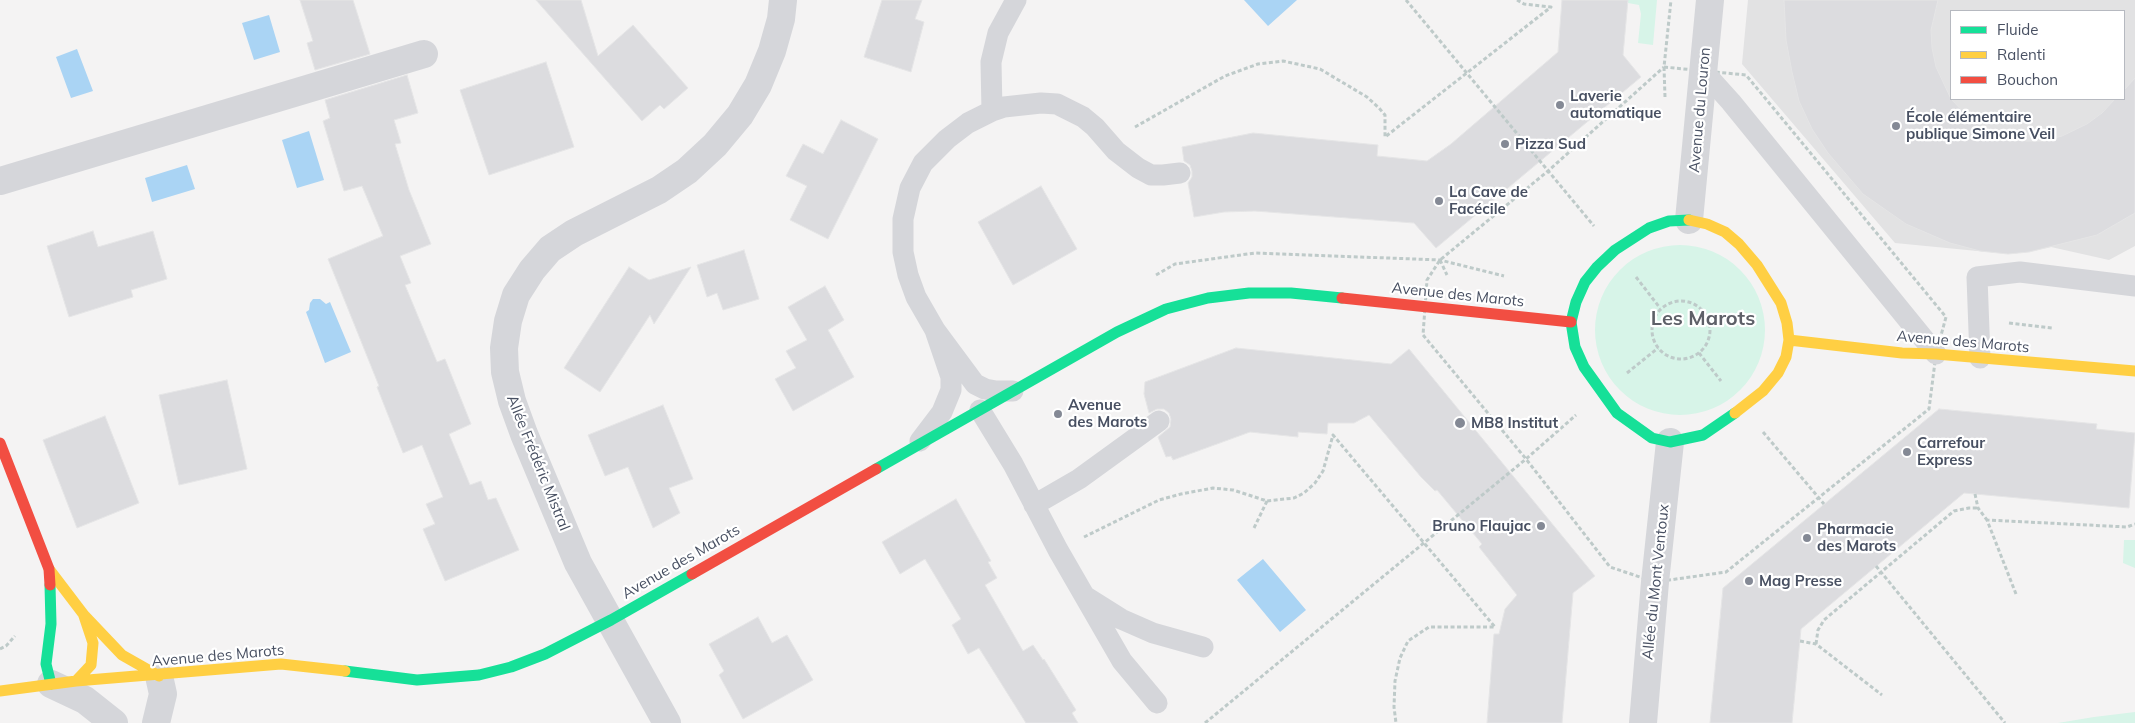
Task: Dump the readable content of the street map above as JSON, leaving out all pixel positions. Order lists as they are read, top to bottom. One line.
{"streets":{"street":["Avenue du Louron","Avenue des Marots","Allée Frédéric Mistral","Allée du Mont Ventoux"]},"crossings":[["Avenue des Marots","Allée Frédéric Mistral"]],"districts":["Les Marots"],"places":["Laverie automatique","École élémentaire publique Simone Veil","Pizza Sud","La Cave de Facécile","Avenue des Marots","MB8 Institut","Carrefour Express","Bruno Flaujac","Pharmacie des Marots","Mag Presse"],"legend":["Fluide","Ralenti","Bouchon"]}
